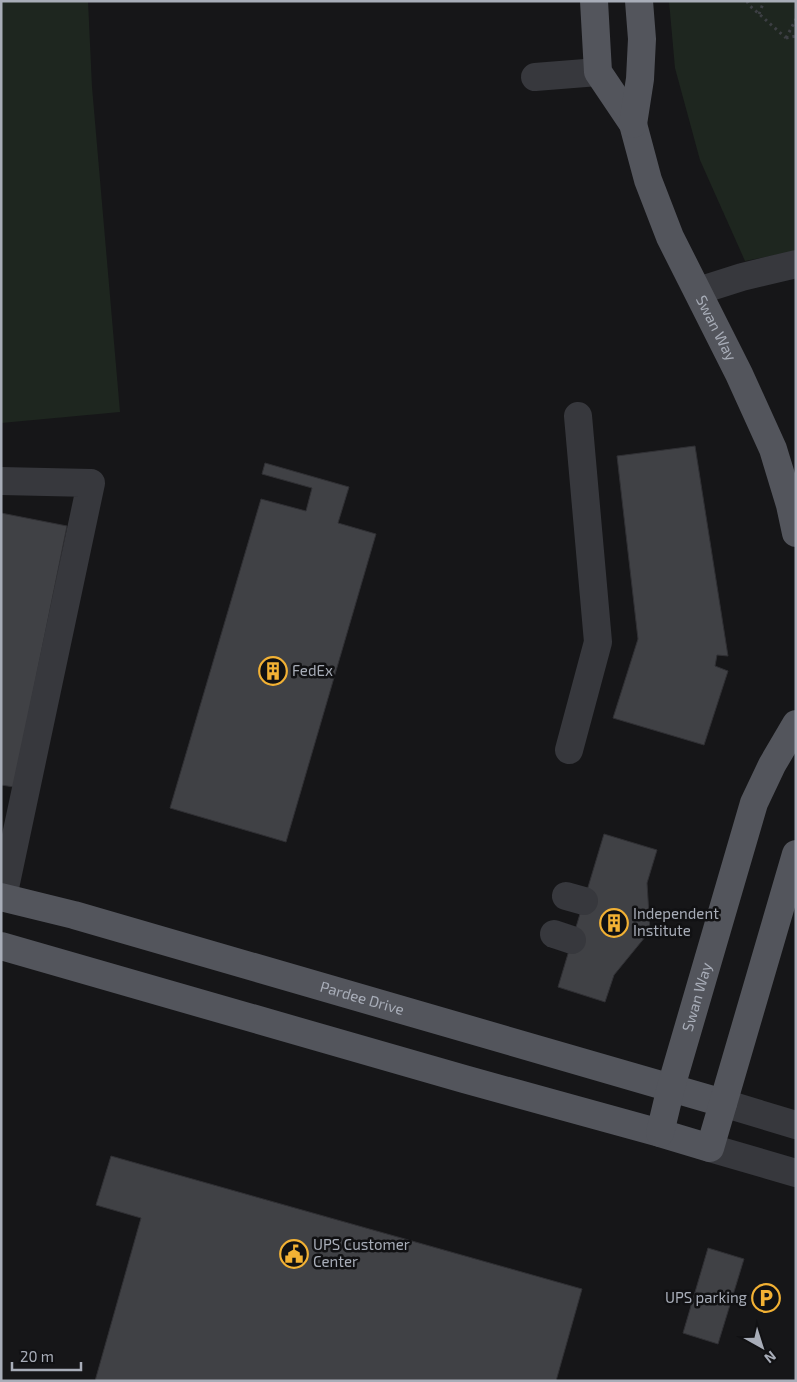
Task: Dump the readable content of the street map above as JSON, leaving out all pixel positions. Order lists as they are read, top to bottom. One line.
{"streets":{"main road":["Swan Way","Pardee Drive"]},"crossings":[["Swan Way","Pardee Drive"]],"places":{"building":["FedEx","Independent Institute"],"public building":["UPS Customer Center"],"parking":["UPS parking"]},"scale_bar":"20 m","north":"bottom right"}
